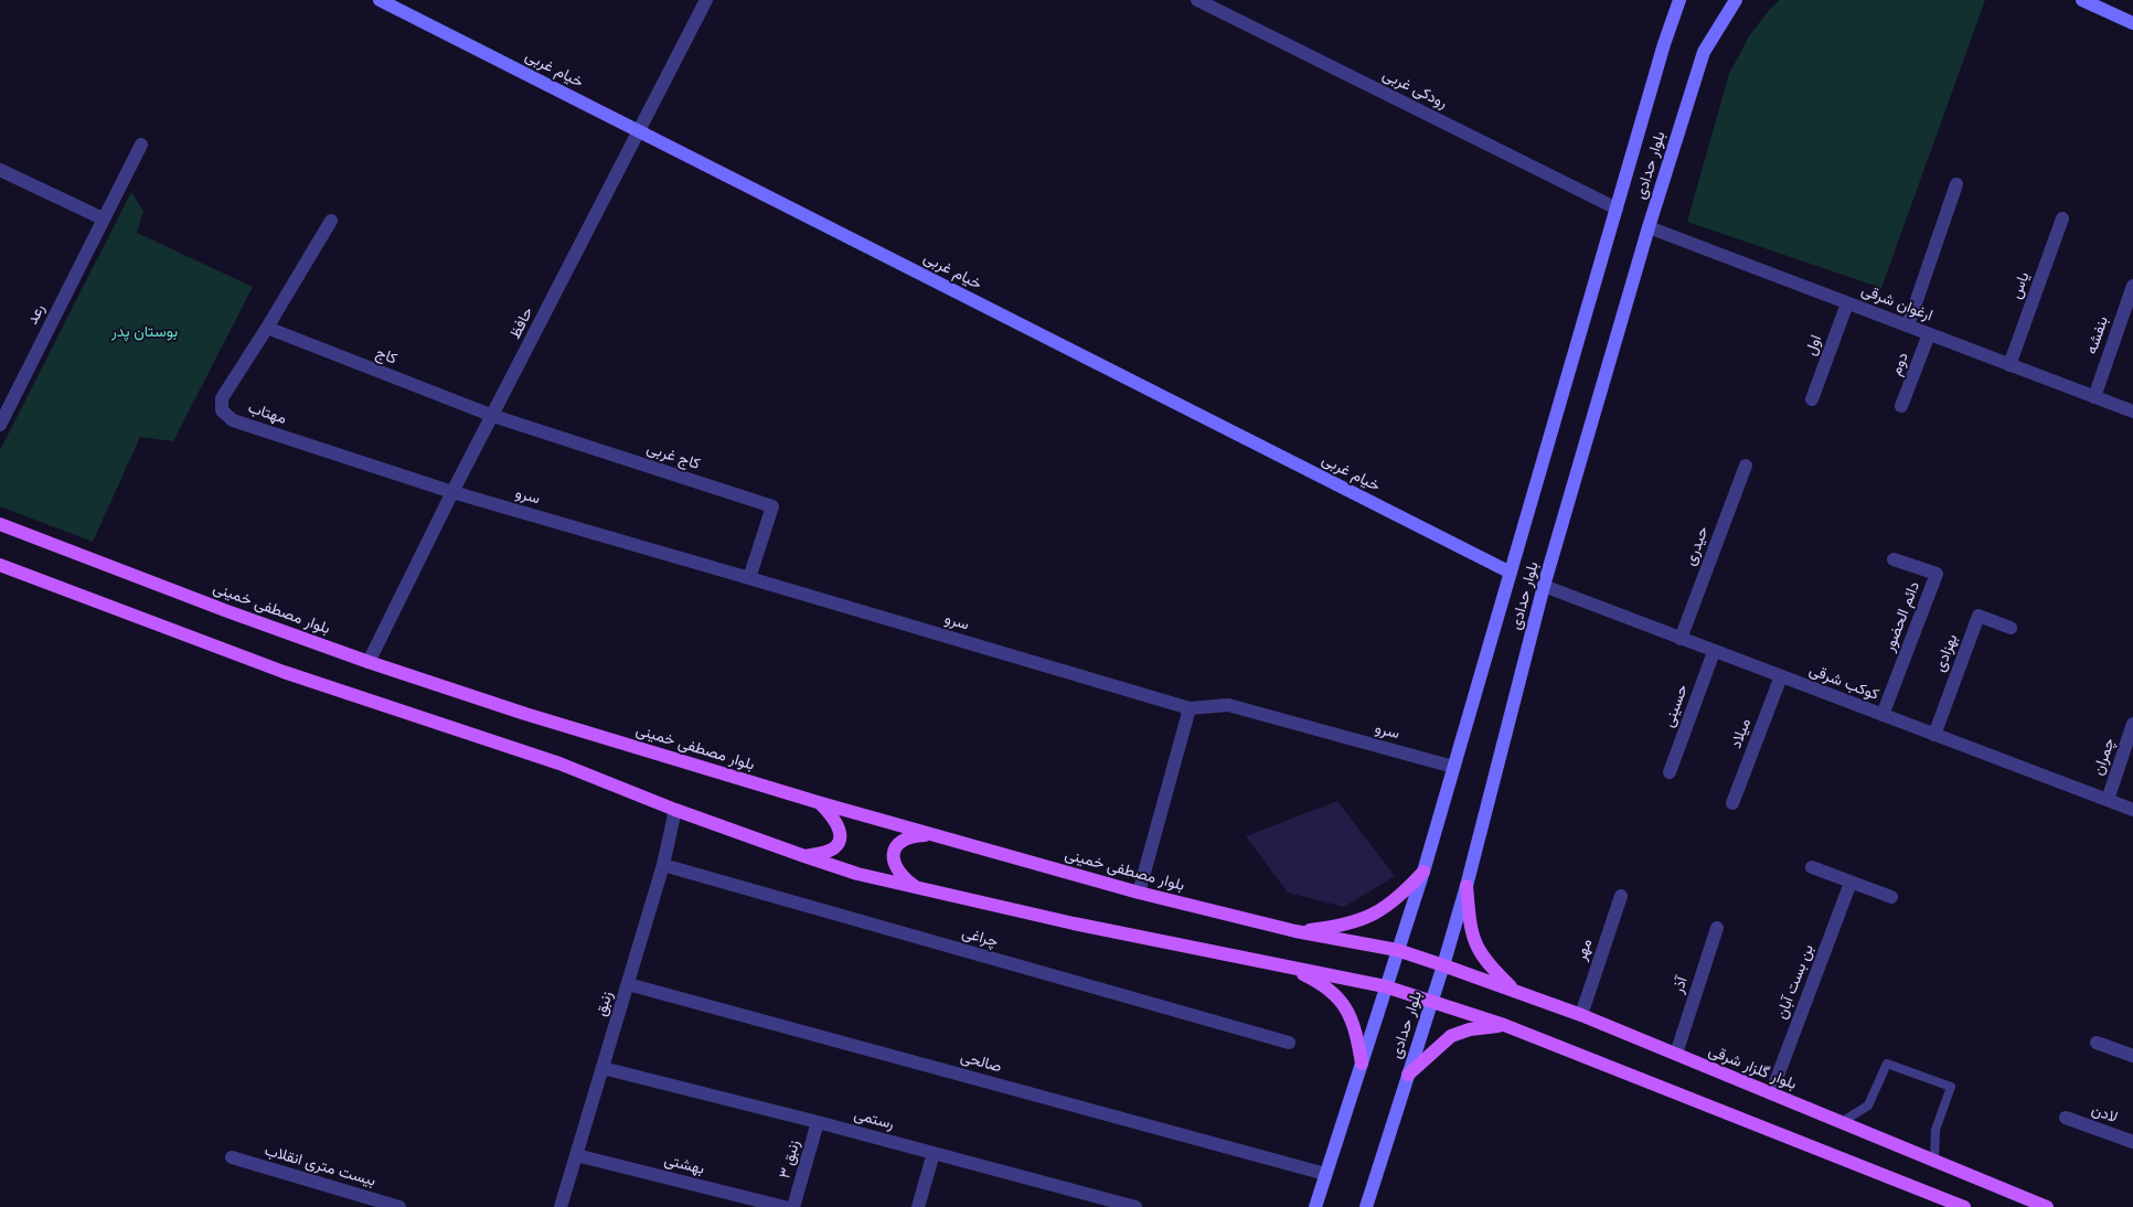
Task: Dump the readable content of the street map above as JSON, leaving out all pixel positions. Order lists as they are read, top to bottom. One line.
{"streets":{"main road":["خیام غربی","بلوار حدادی","بلوار مصطفی خمینی","بلوار گلزار شرقی"],"street":["رودکی غربی","یاس","ارغوان شرقی","رعد","حافظ","بنفشه","اول","کاج","دوم","مهتاب","کاج غربی","سرو","حیدری","دائم الحضور","بهزادی","کوکب شرقی","حسینی","میلاد","چمران","چراغی","مهر","بن بست آبان","آذر","زنبق","صالحی","لادن","رستمی","زنبق ۳","بهشتی","بیست متری انقلاب"]},"crossings":[["خیام غربی","بلوار حدادی"],["خیام غربی","حافظ"],["رودکی غربی","بلوار حدادی"],["بلوار حدادی","ارغوان شرقی"],["بلوار حدادی","سرو"],["بلوار حدادی","بلوار مصطفی خمینی"],["بلوار حدادی","کوکب شرقی"],["بلوار حدادی","صالحی"],["بلوار حدادی","بلوار گلزار شرقی"],["یاس","ارغوان شرقی"],["ارغوان شرقی","بنفشه"],["ارغوان شرقی","اول"],["ارغوان شرقی","دوم"],["حافظ","کاج"],["حافظ","مهتاب"],["حافظ","کاج غربی"],["حافظ","سرو"],["حافظ","بلوار مصطفی خمینی"],["کاج","مهتاب"],["کاج","کاج غربی"],["مهتاب","سرو"],["کاج غربی","سرو"],["حیدری","کوکب شرقی"],["بلوار مصطفی خمینی","بلوار گلزار شرقی"],["دائم الحضور","کوکب شرقی"],["بهزادی","کوکب شرقی"],["کوکب شرقی","حسینی"],["کوکب شرقی","میلاد"],["کوکب شرقی","چمران"],["چراغی","زنبق"],["مهر","بلوار گلزار شرقی"],["بن بست آبان","بلوار گلزار شرقی"],["آذر","بلوار گلزار شرقی"],["زنبق","صالحی"],["زنبق","رستمی"],["زنبق","بهشتی"],["رستمی","زنبق ۳"]],"parks":["بوستان پدر"]}
